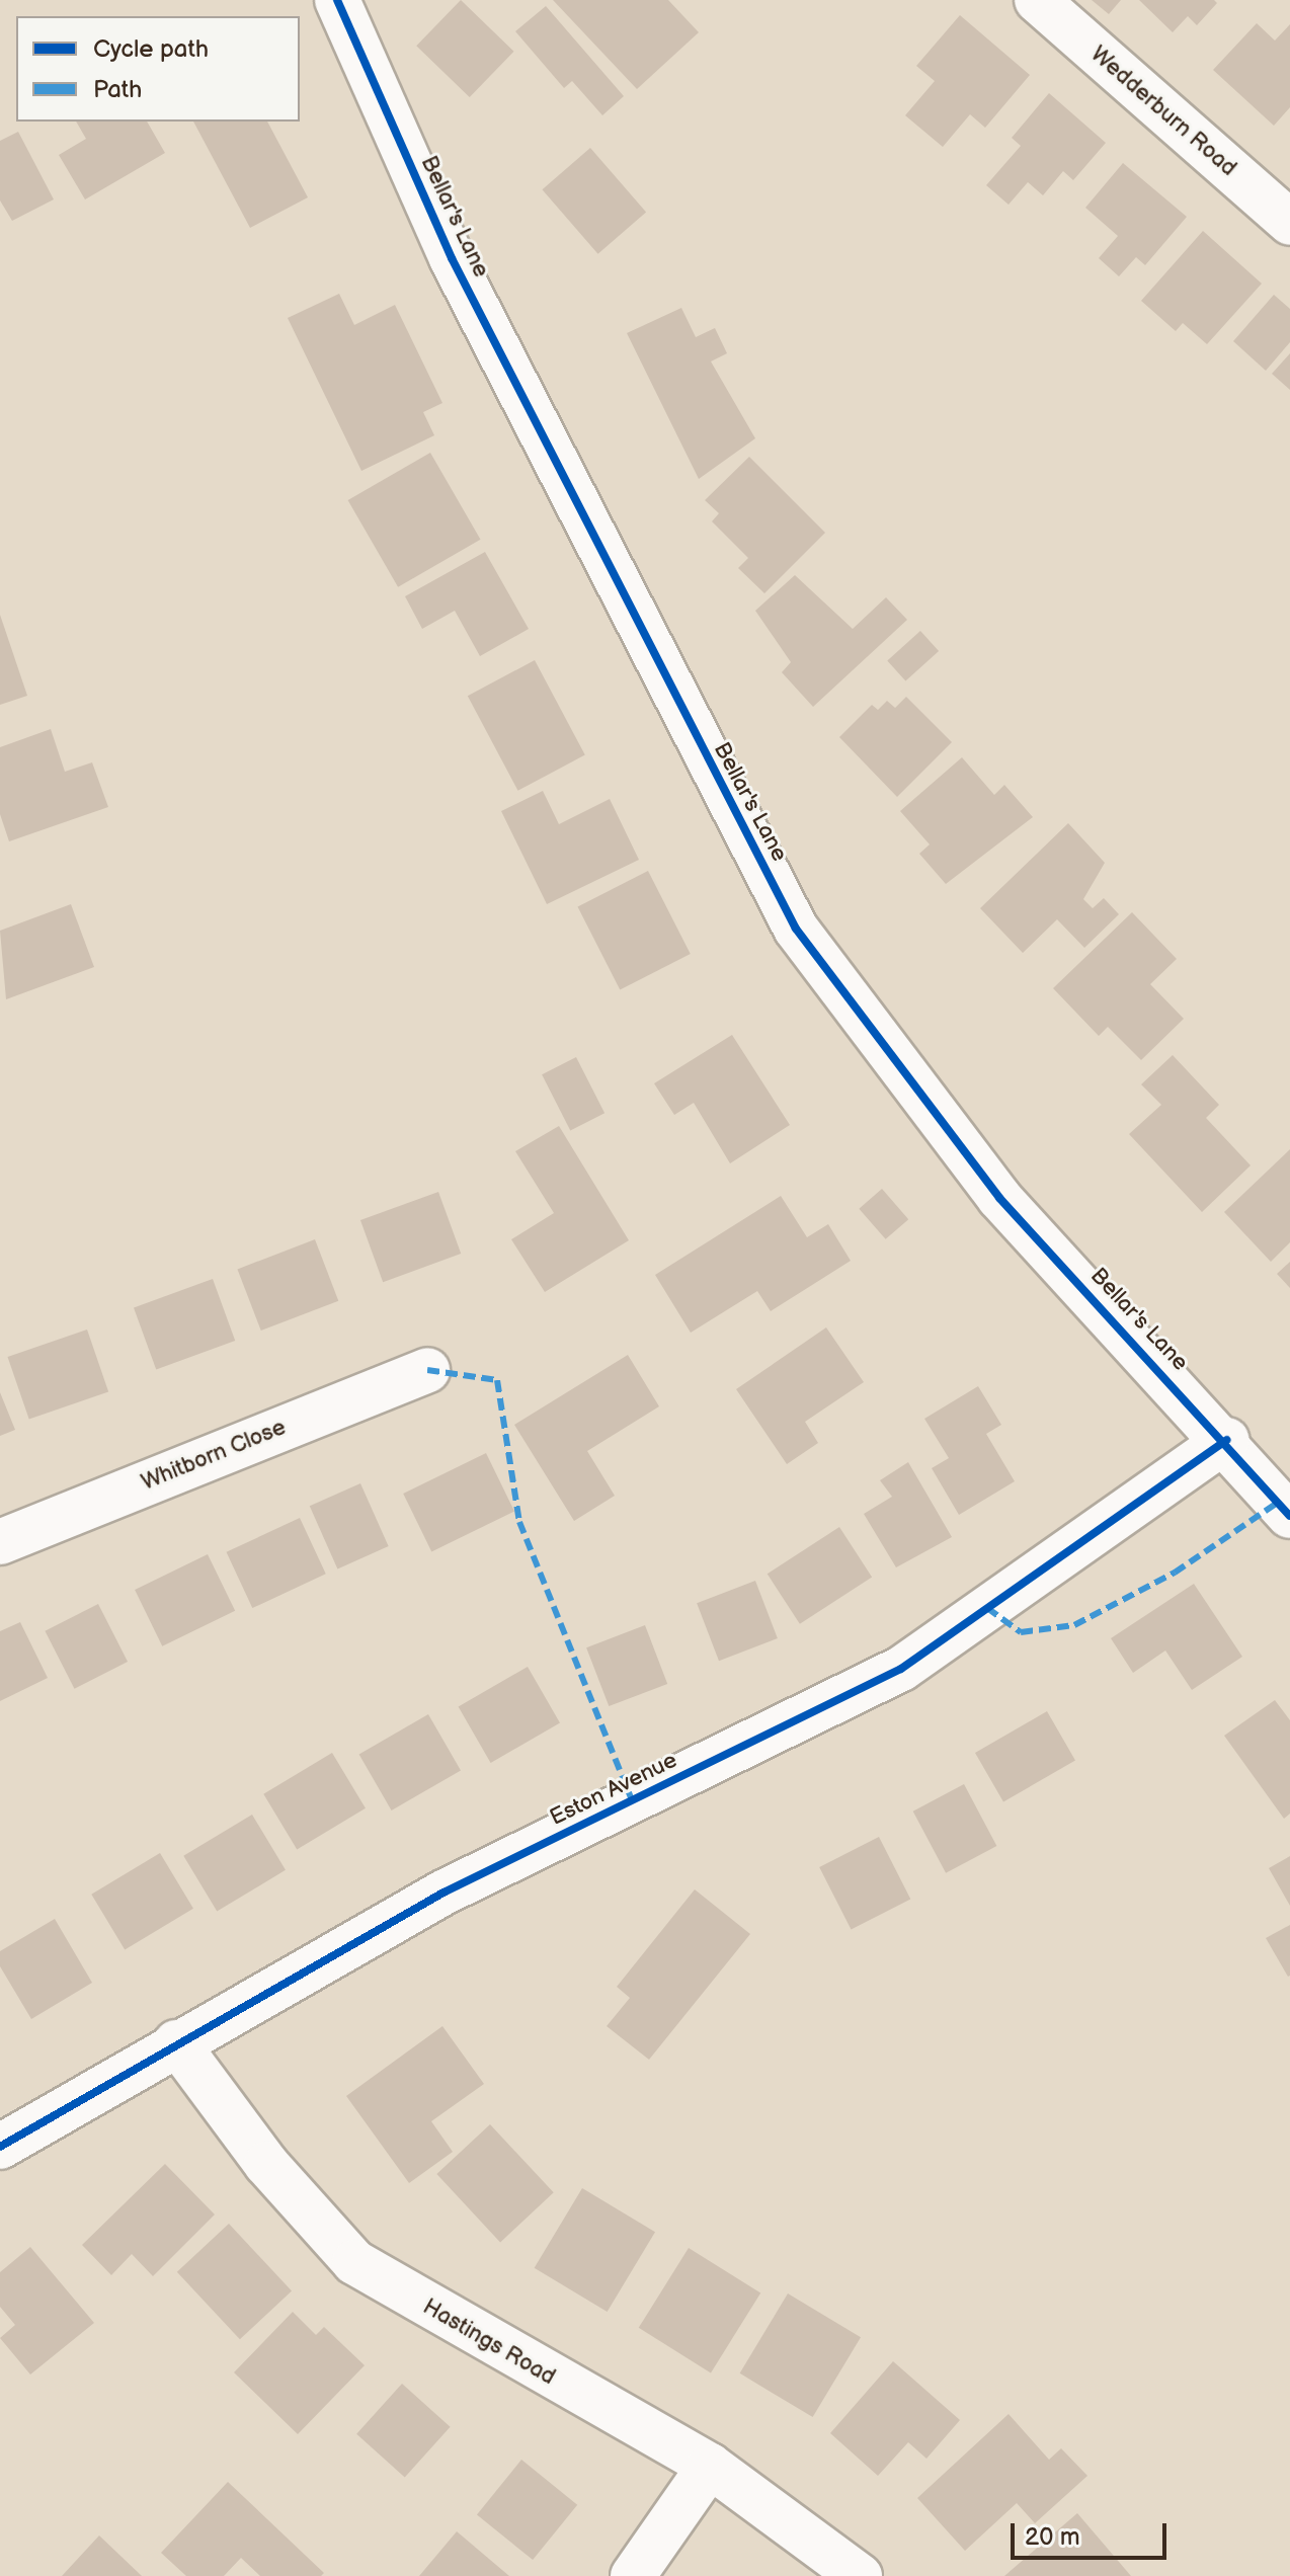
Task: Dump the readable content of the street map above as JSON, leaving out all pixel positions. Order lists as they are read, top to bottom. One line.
{"streets":{"street":["Wedderburn Road","Bellar's Lane","Whitborn Close","Eston Avenue","Hastings Road"]},"crossings":[["Bellar's Lane","Eston Avenue"],["Eston Avenue","Hastings Road"]],"legend":["Cycle path","Path"],"scale_bar":"20 m"}
